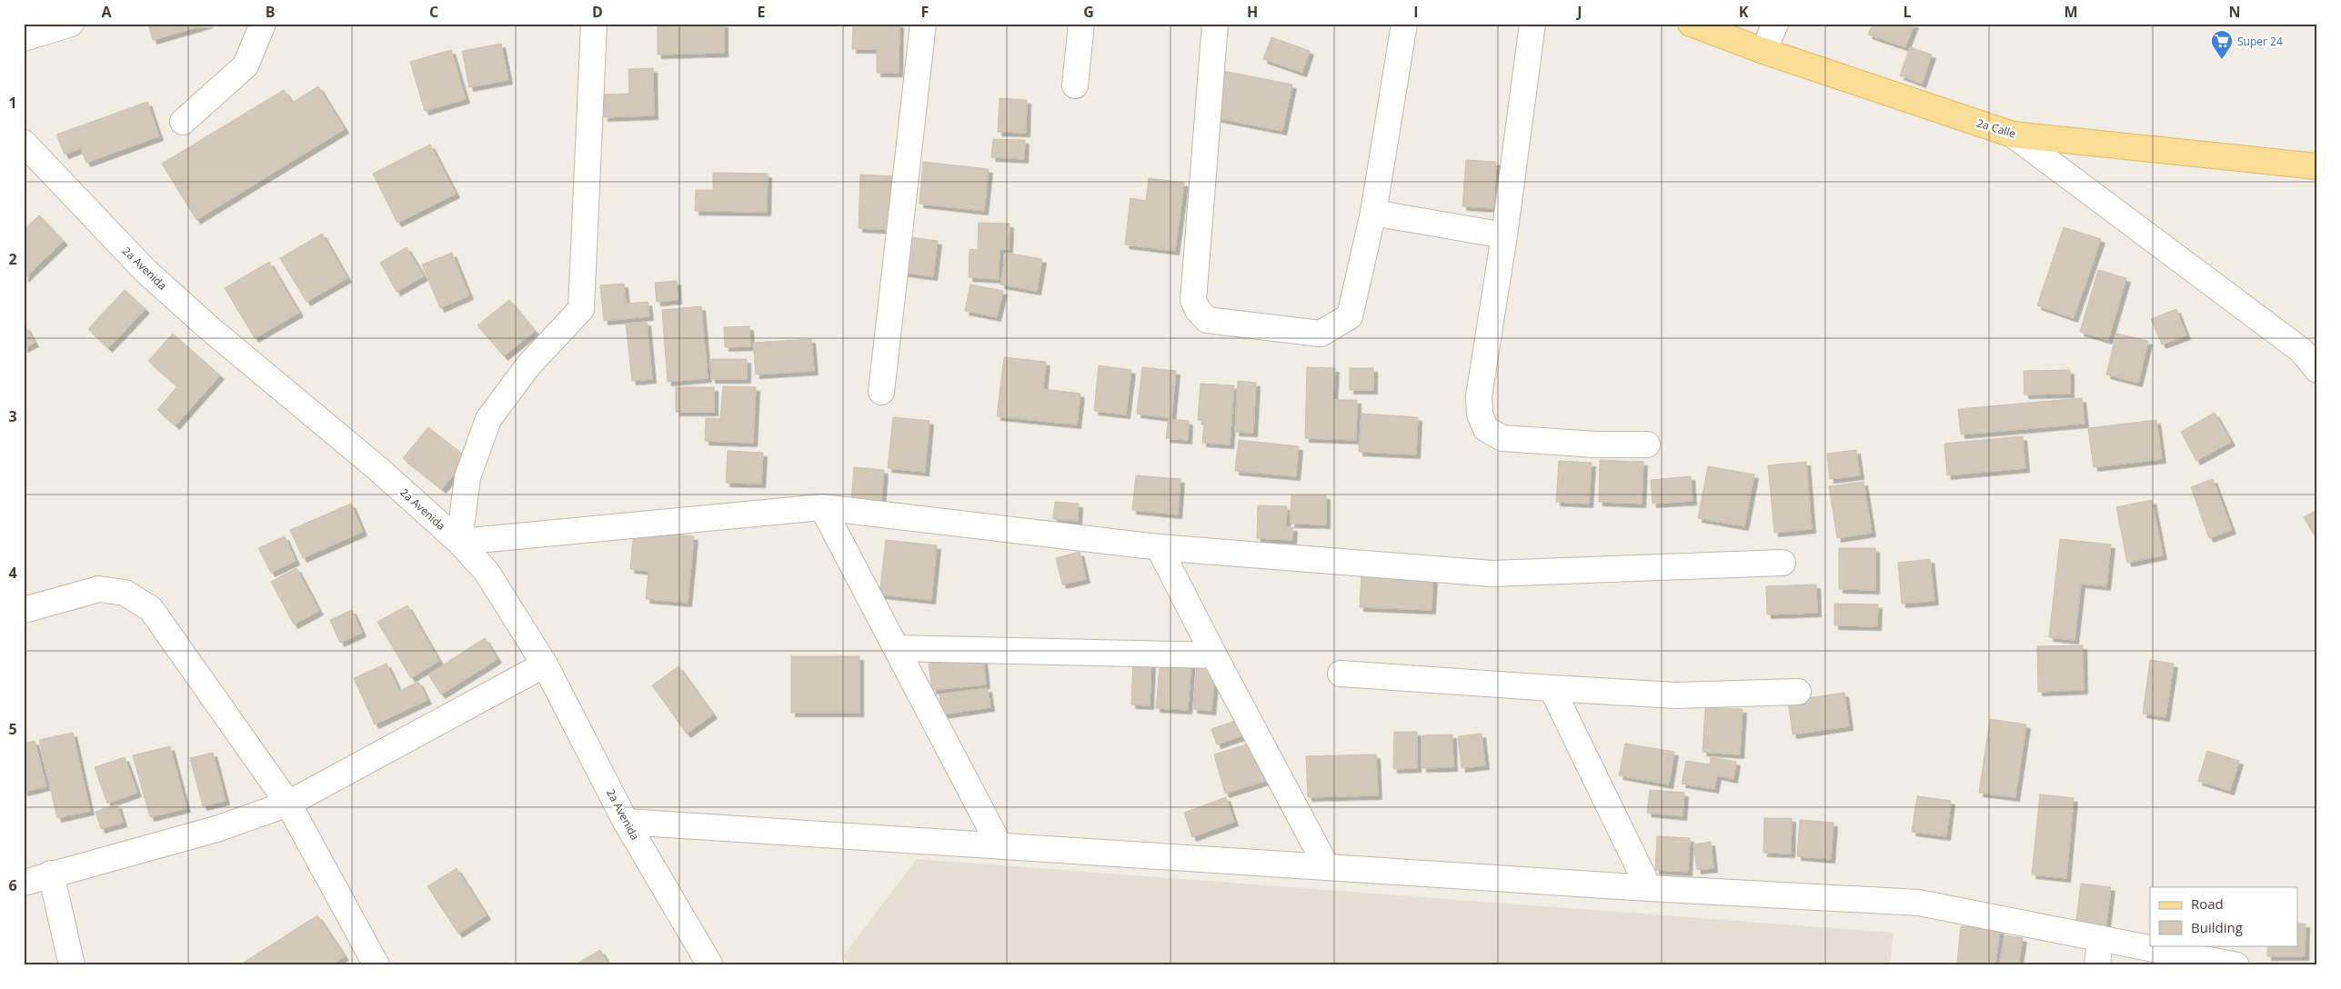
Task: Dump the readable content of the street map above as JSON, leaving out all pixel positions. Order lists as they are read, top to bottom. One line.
{"streets":{"main road":["2a Calle"],"street":["2a Avenida"]},"places":{"supermarket":["Super 24"]},"legend":["Road","Building"],"grid":{"columns":["A","B","C","D","E","F","G","H","I","J","K","L","M","N"],"rows":["1","2","3","4","5","6"]}}
